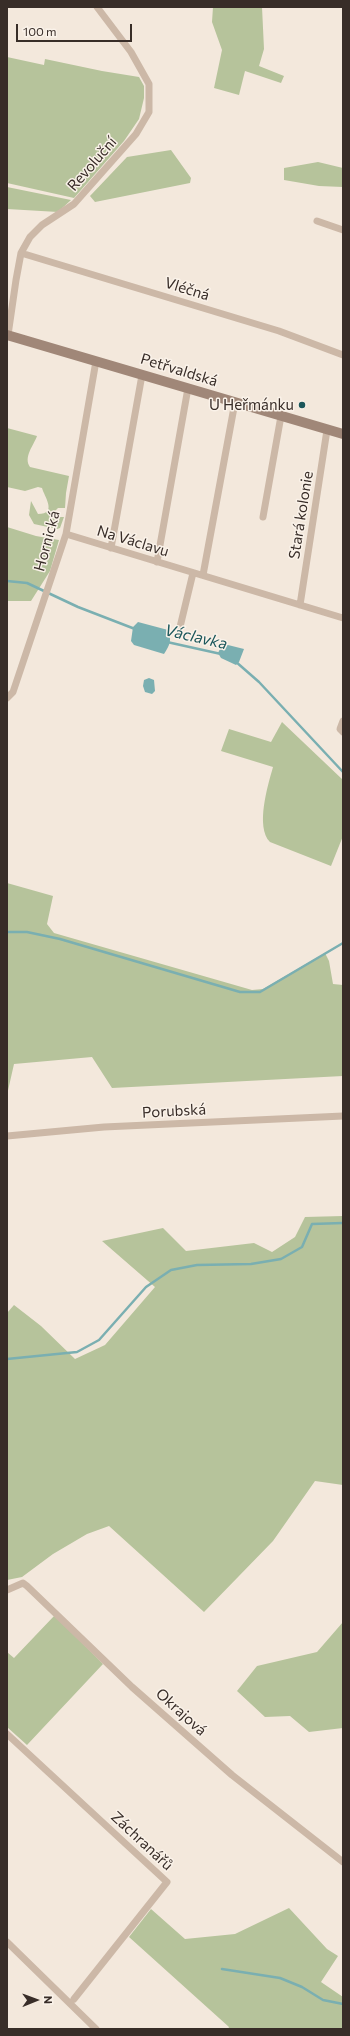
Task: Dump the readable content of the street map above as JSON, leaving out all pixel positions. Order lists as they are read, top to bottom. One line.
{"streets":{"street":["Revoluční","Vléčná","Petřvaldská","Stará kolonie","Hornická","Na Václavu","Porubská","Okrajová","Záchranářů"]},"crossings":[["Revoluční","Vléčná"],["Revoluční","Petřvaldská"],["Petřvaldská","Stará kolonie"],["Petřvaldská","Hornická"],["Stará kolonie","Na Václavu"],["Hornická","Na Václavu"]],"water":["Václavka"],"places":["U Heřmánku"],"scale_bar":"100 m","north":"right"}
